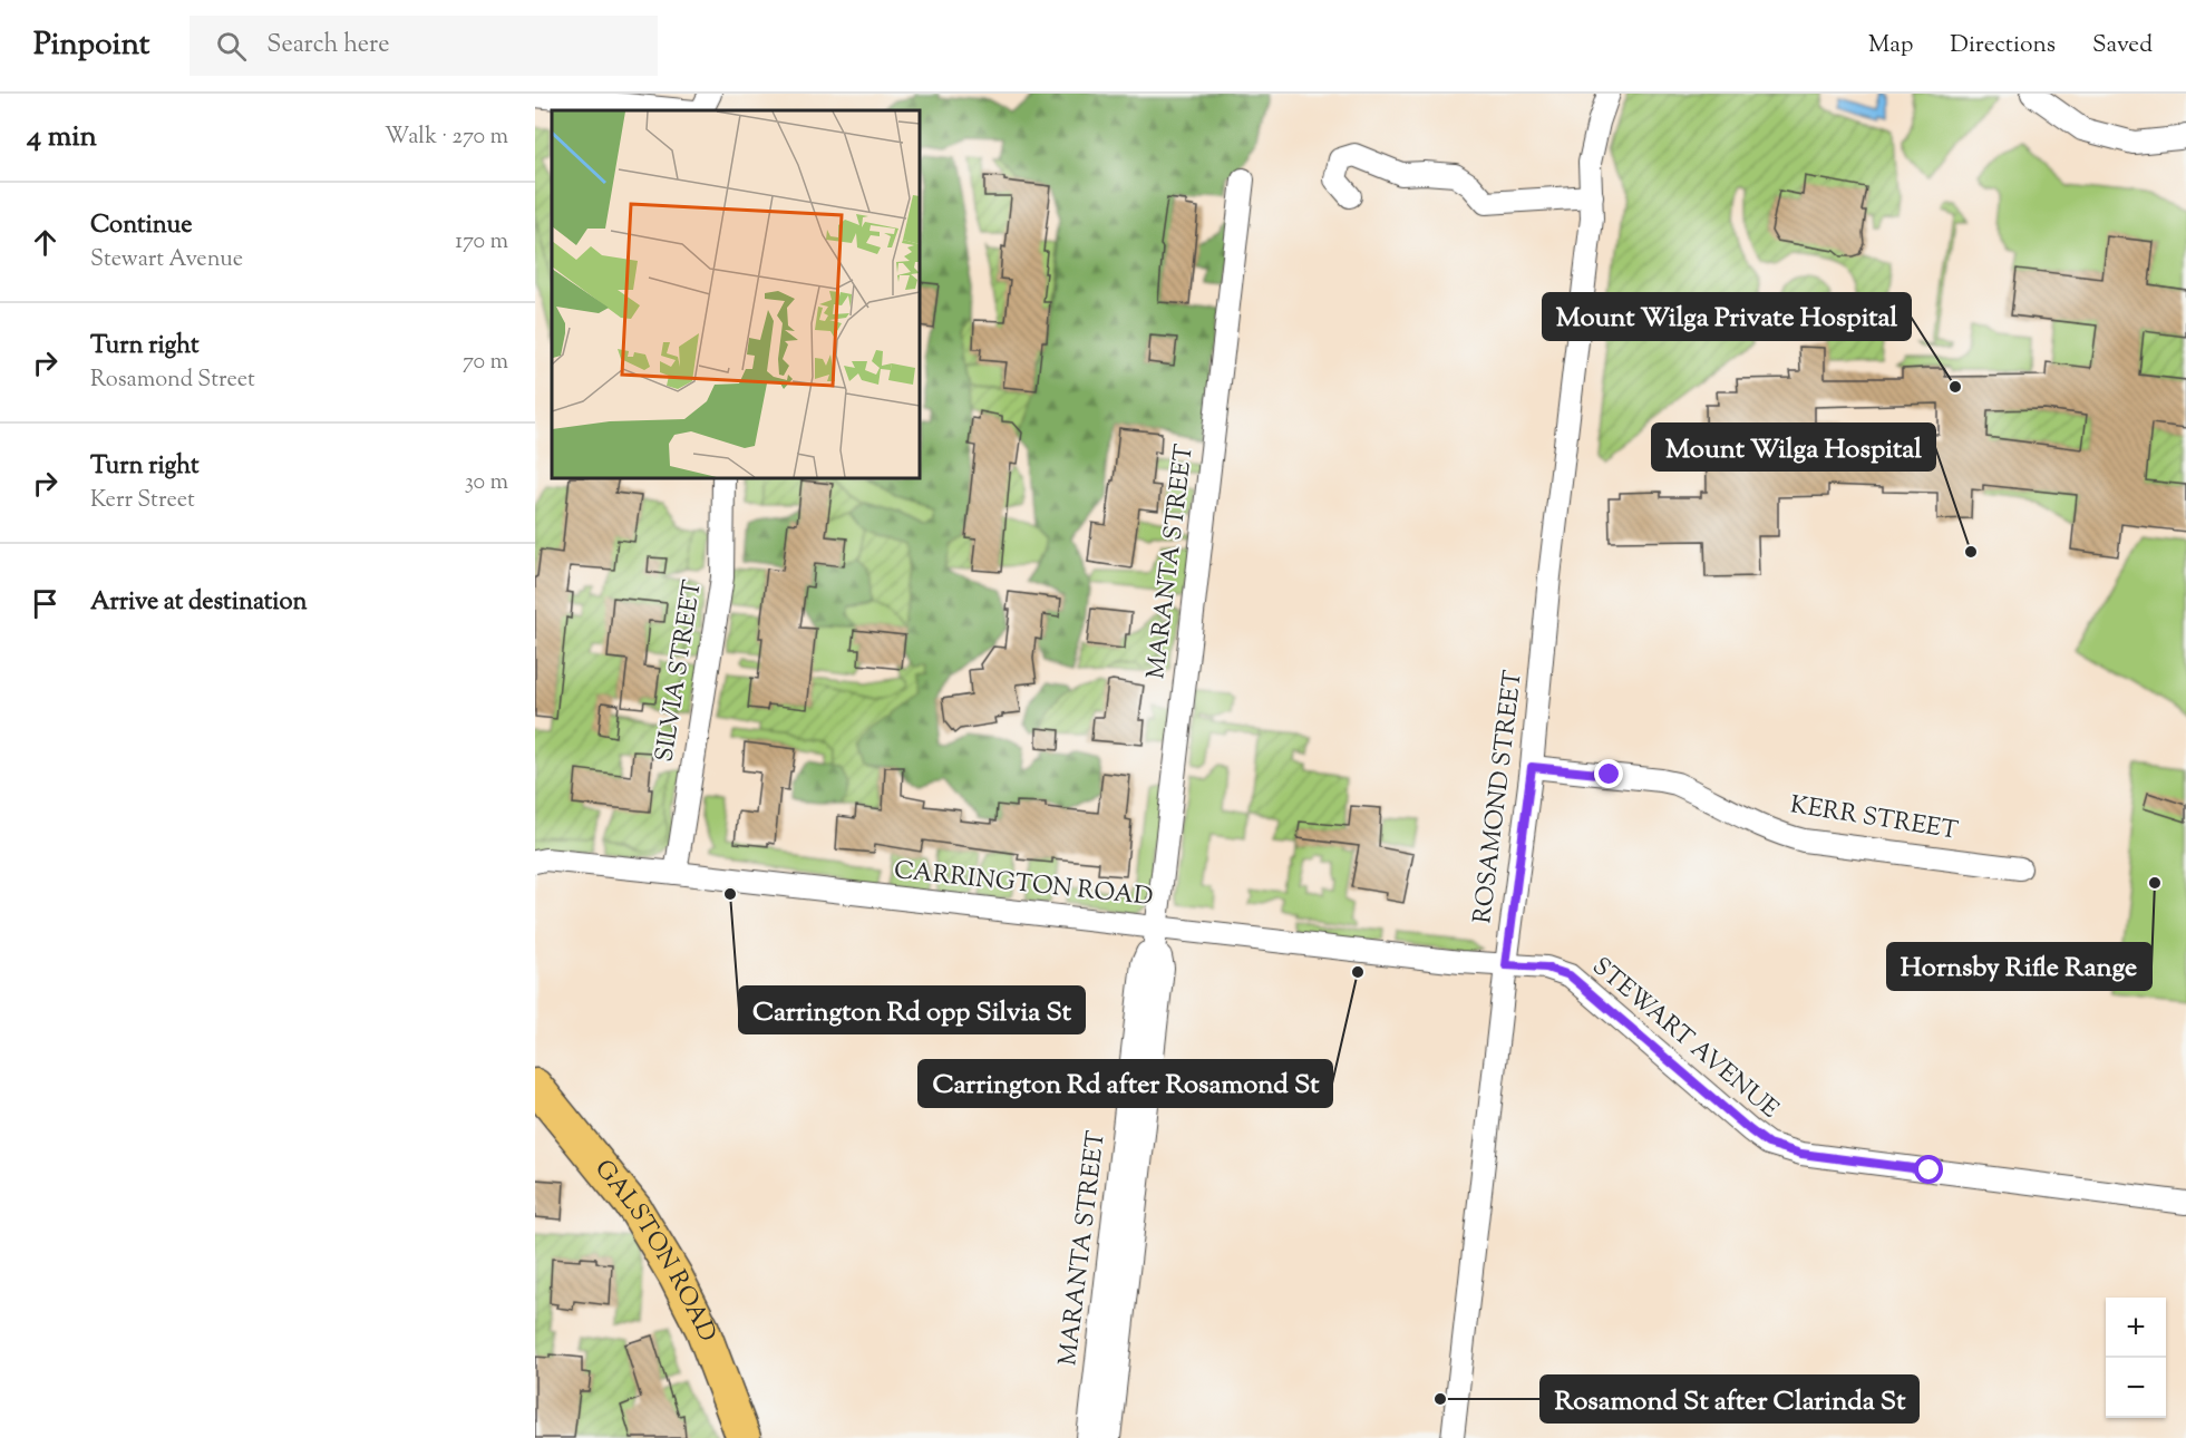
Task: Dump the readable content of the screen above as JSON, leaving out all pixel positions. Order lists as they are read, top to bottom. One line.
{"streets":{"main road":["GALSTON ROAD"],"street":["MARANTA STREET","SILVIA STREET","ROSAMOND STREET","KERR STREET","CARRINGTON ROAD","STEWART AVENUE"]},"crossings":[["MARANTA STREET","CARRINGTON ROAD"],["SILVIA STREET","CARRINGTON ROAD"],["ROSAMOND STREET","KERR STREET"],["ROSAMOND STREET","CARRINGTON ROAD"],["ROSAMOND STREET","STEWART AVENUE"],["CARRINGTON ROAD","STEWART AVENUE"]],"places":["Mount Wilga Private Hospital","Mount Wilga Hospital","Hornsby Rifle Range","Carrington Rd opp Silvia St","Carrington Rd after Rosamond St","Rosamond St after Clarinda St"],"page":{"header":"Pinpoint","search":"Search here","nav":["Map","Directions","Saved"],"heading":["4 min","Walk · 270 m"],"list":[["Continue","Stewart Avenue","170 m"],["Turn right","Rosamond Street","70 m"],["Turn right","Kerr Street","30 m"],"Arrive at destination"],"map_buttons":["+","−"]}}
